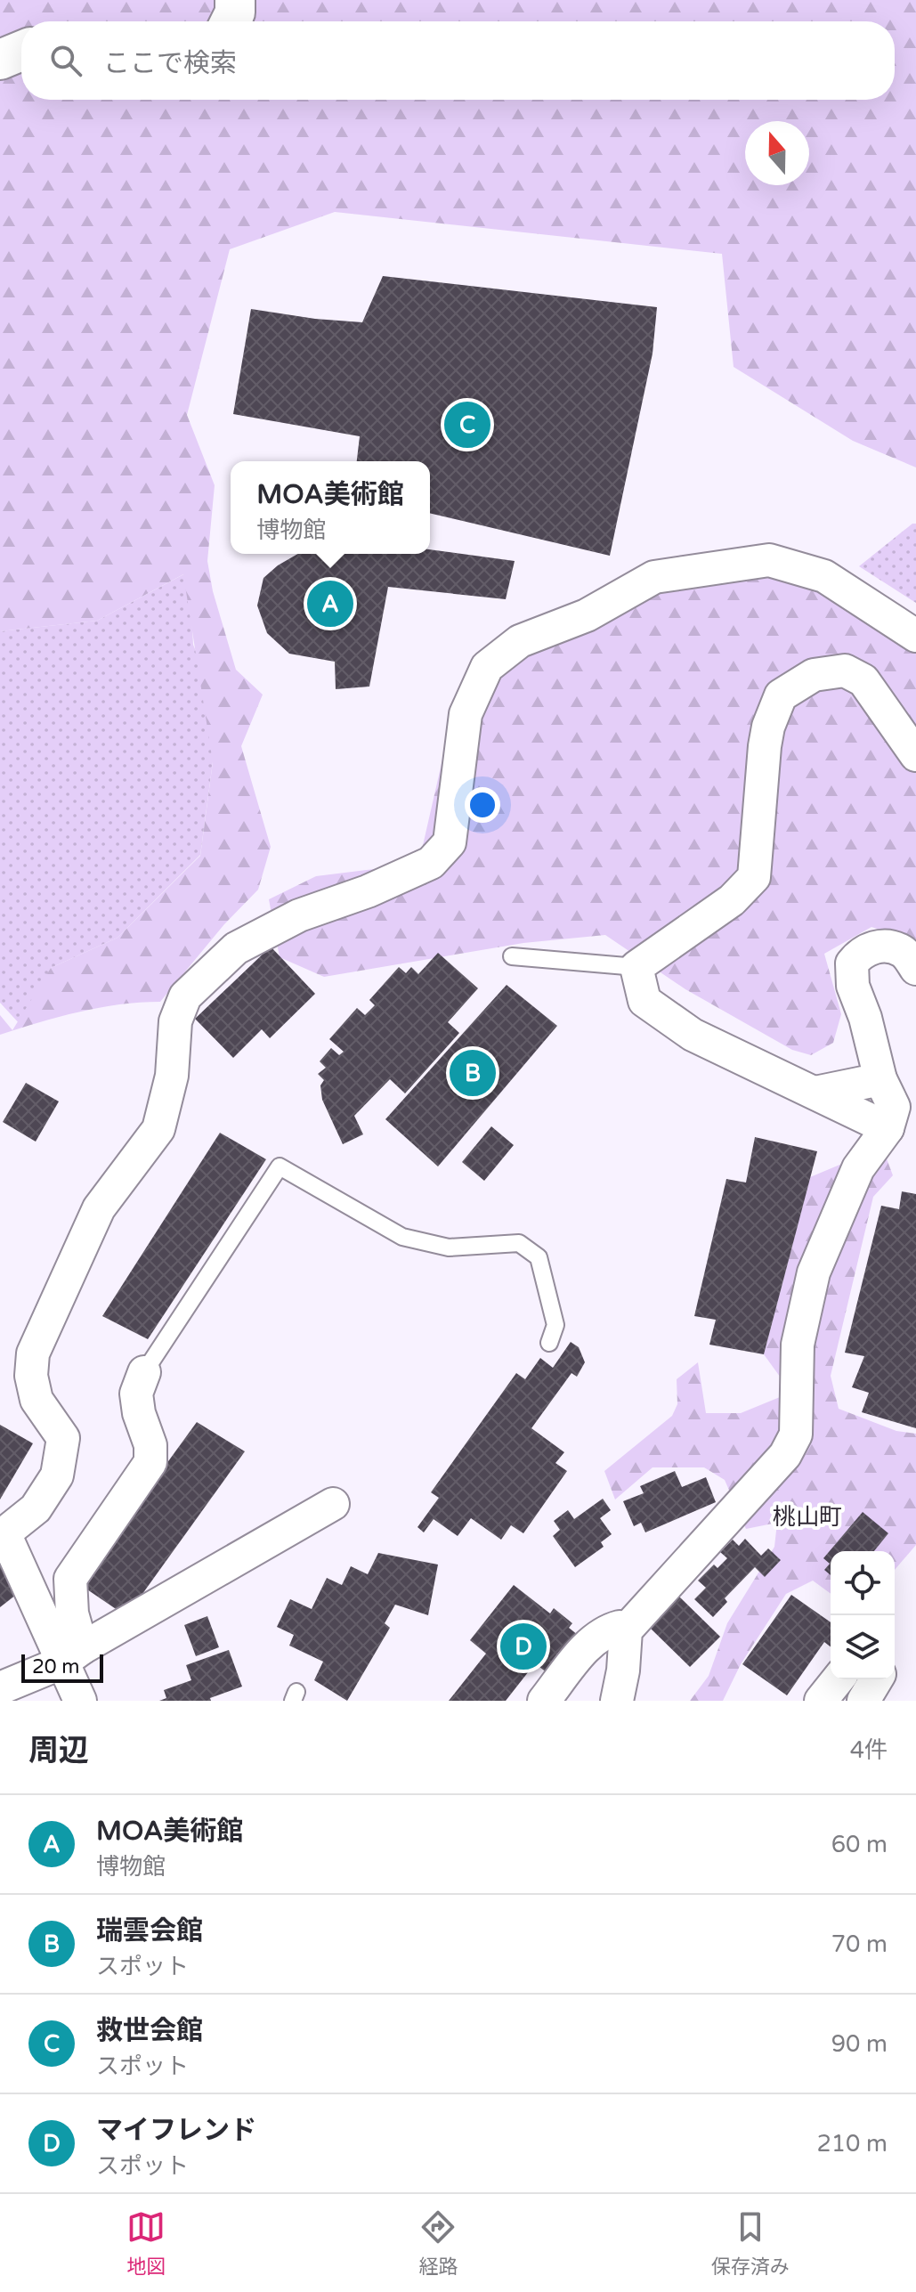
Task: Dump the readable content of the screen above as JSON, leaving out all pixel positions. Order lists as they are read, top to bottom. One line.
{"districts":["桃山町"],"scale_bar":"20 m","north":"top","page":{"search":"ここで検索","pins":["C","A","B","D"],"popup":["MOA美術館","博物館"],"scale":"20 m","heading":["周辺","4件"],"list":[{"mark":"A","name":"MOA美術館","note":"博物館","value":"60 m"},{"mark":"B","name":"瑞雲会館","note":"スポット","value":"70 m"},{"mark":"C","name":"救世会館","note":"スポット","value":"90 m"},{"mark":"D","name":"マイフレンド","note":"スポット","value":"210 m"}],"nav":["地図","経路","保存済み"]}}
